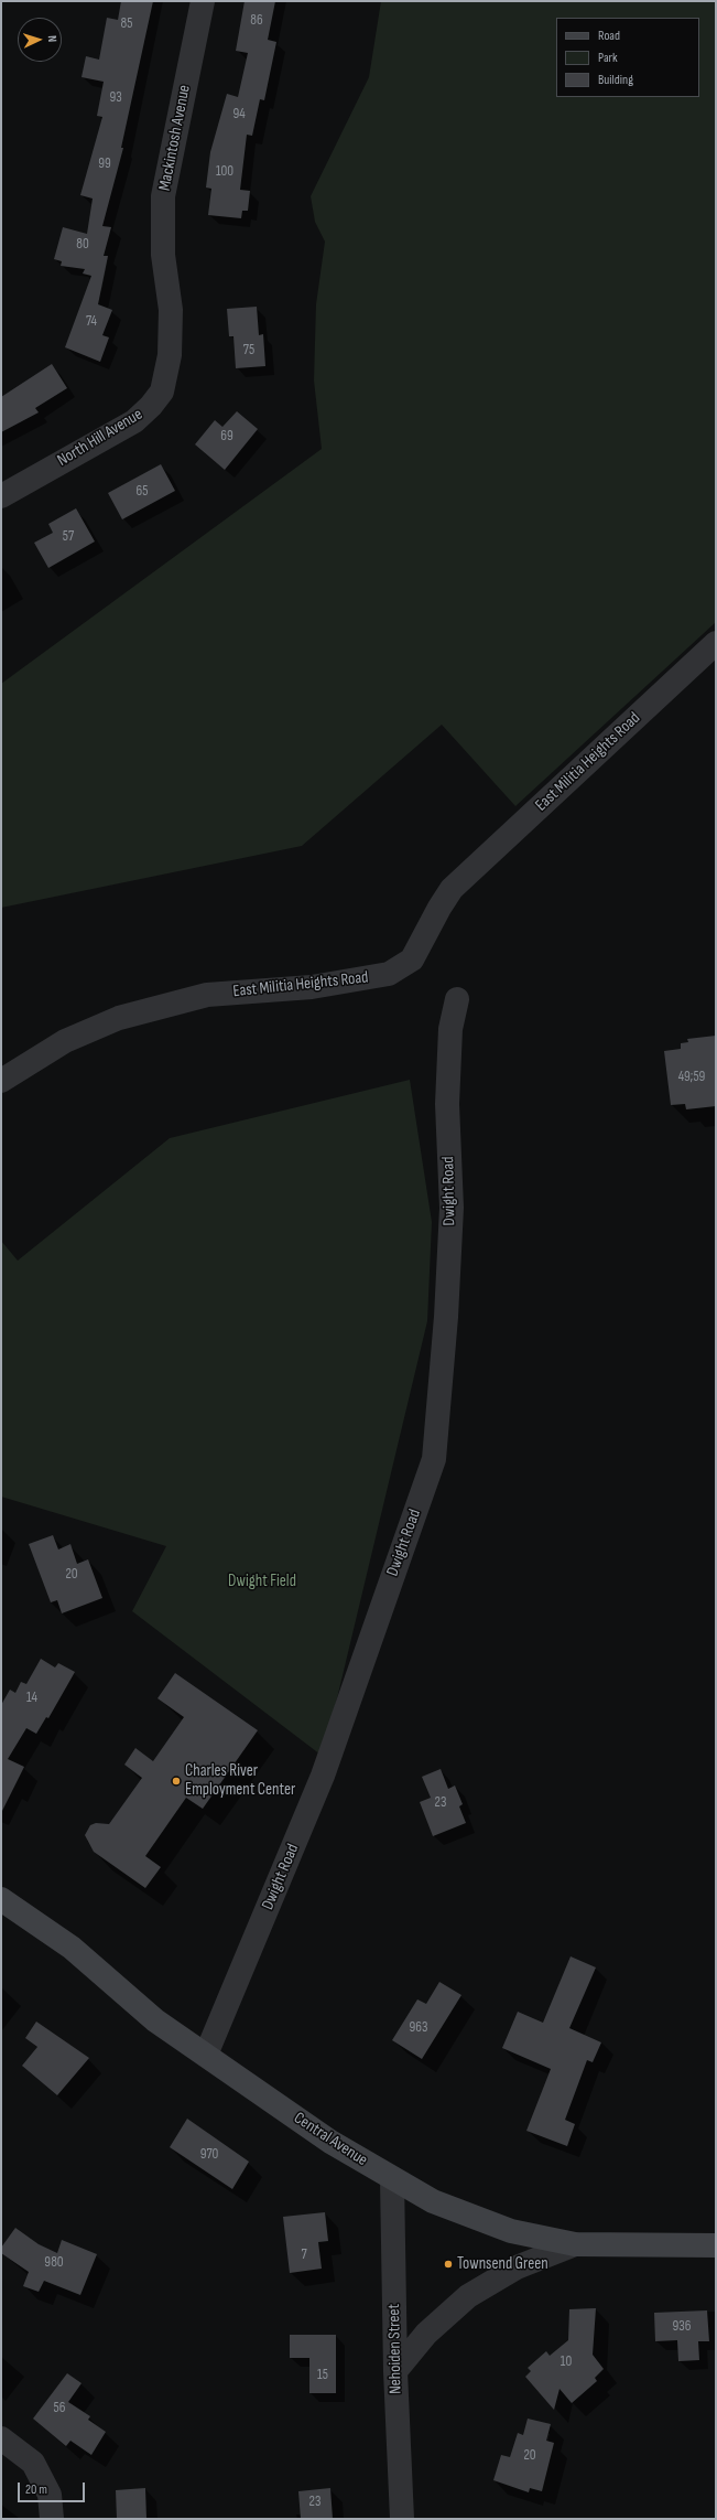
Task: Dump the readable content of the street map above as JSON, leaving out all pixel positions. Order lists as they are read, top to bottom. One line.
{"streets":{"main road":["Central Avenue"],"street":["Mackintosh Avenue","North Hill Avenue","East Militia Heights Road","Dwight Road","Nehoiden Street"]},"crossings":[["Mackintosh Avenue","North Hill Avenue"],["Dwight Road","Central Avenue"],["Central Avenue","Nehoiden Street"]],"parks":["Dwight Field"],"places":["Charles River Employment Center","Townsend Green"],"house_numbers":["86","85","93","94","99","100","80","74","75","69","65","57","49;59","20","14","23","963","970","7","980","936","10","15","56","20","23"],"legend":["Road","Park","Building"],"scale_bar":"20 m","north":"right"}
